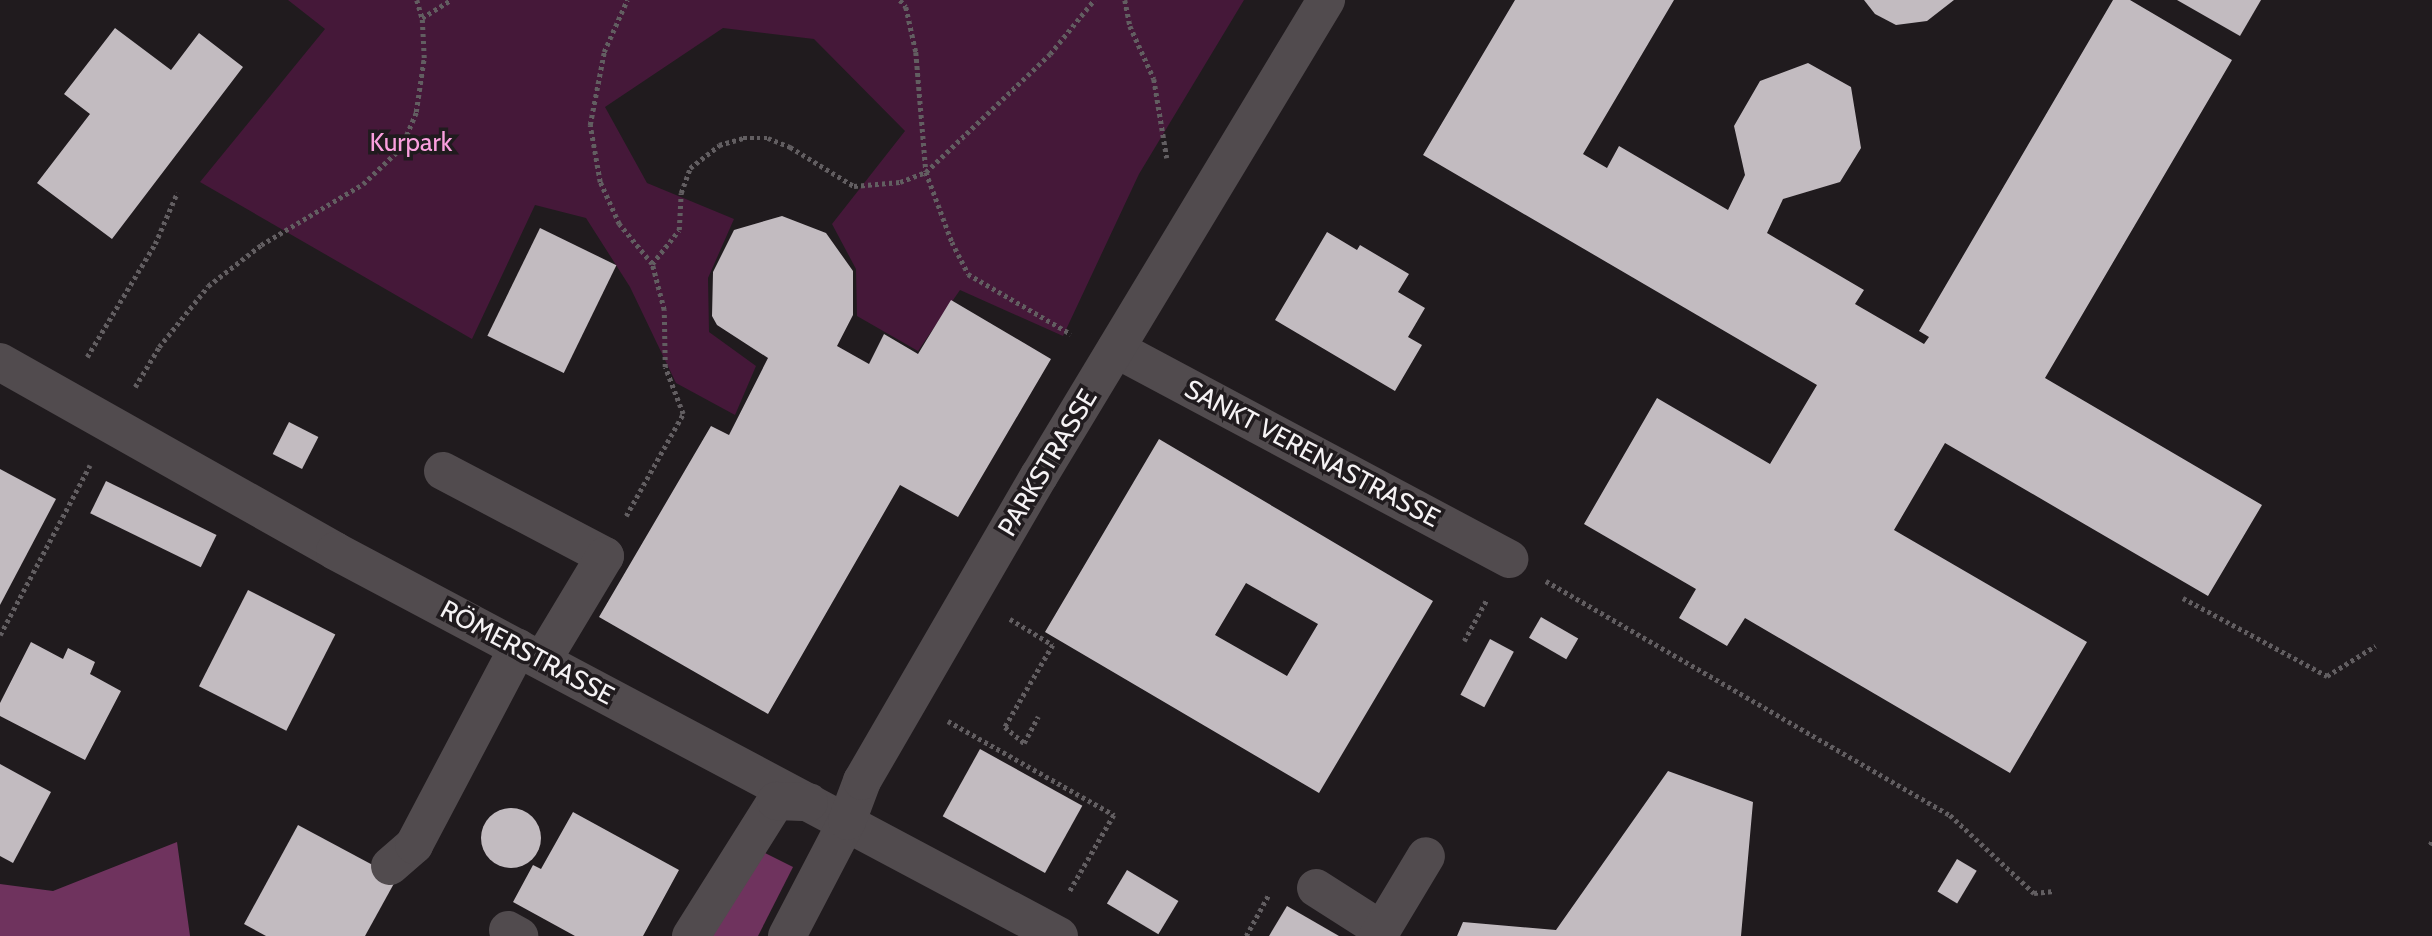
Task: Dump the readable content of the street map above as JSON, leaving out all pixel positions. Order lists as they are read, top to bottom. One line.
{"streets":{"street":["SANKT VERENASTRASSE","PARKSTRASSE","RÖMERSTRASSE"]},"crossings":[["SANKT VERENASTRASSE","PARKSTRASSE"],["PARKSTRASSE","RÖMERSTRASSE"]],"parks":["Kurpark"]}
